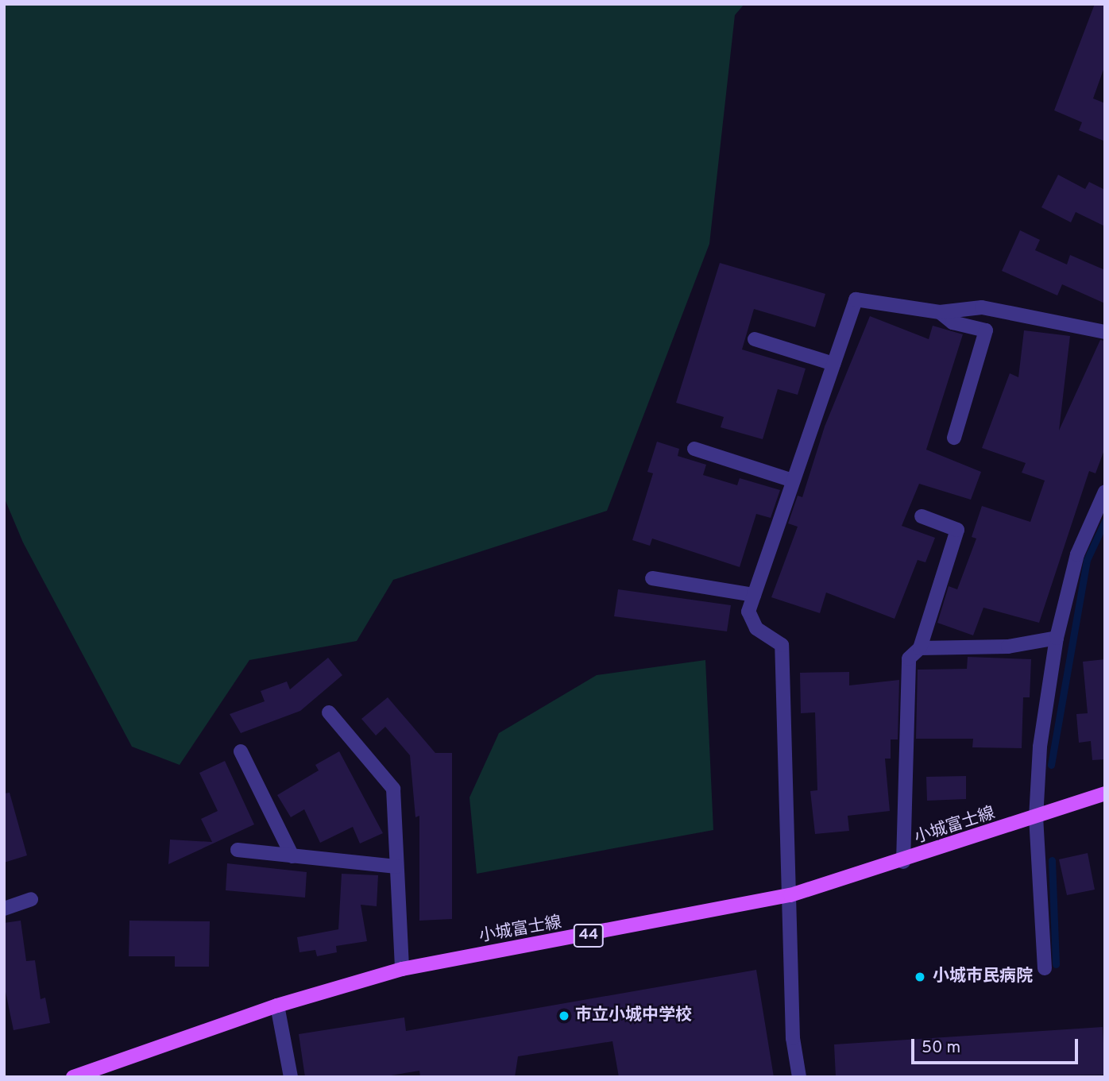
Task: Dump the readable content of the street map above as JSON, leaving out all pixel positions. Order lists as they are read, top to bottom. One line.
{"streets":{"main road":["小城富士線","44"]},"places":["小城市民病院","市立小城中学校"],"scale_bar":"50 m"}
